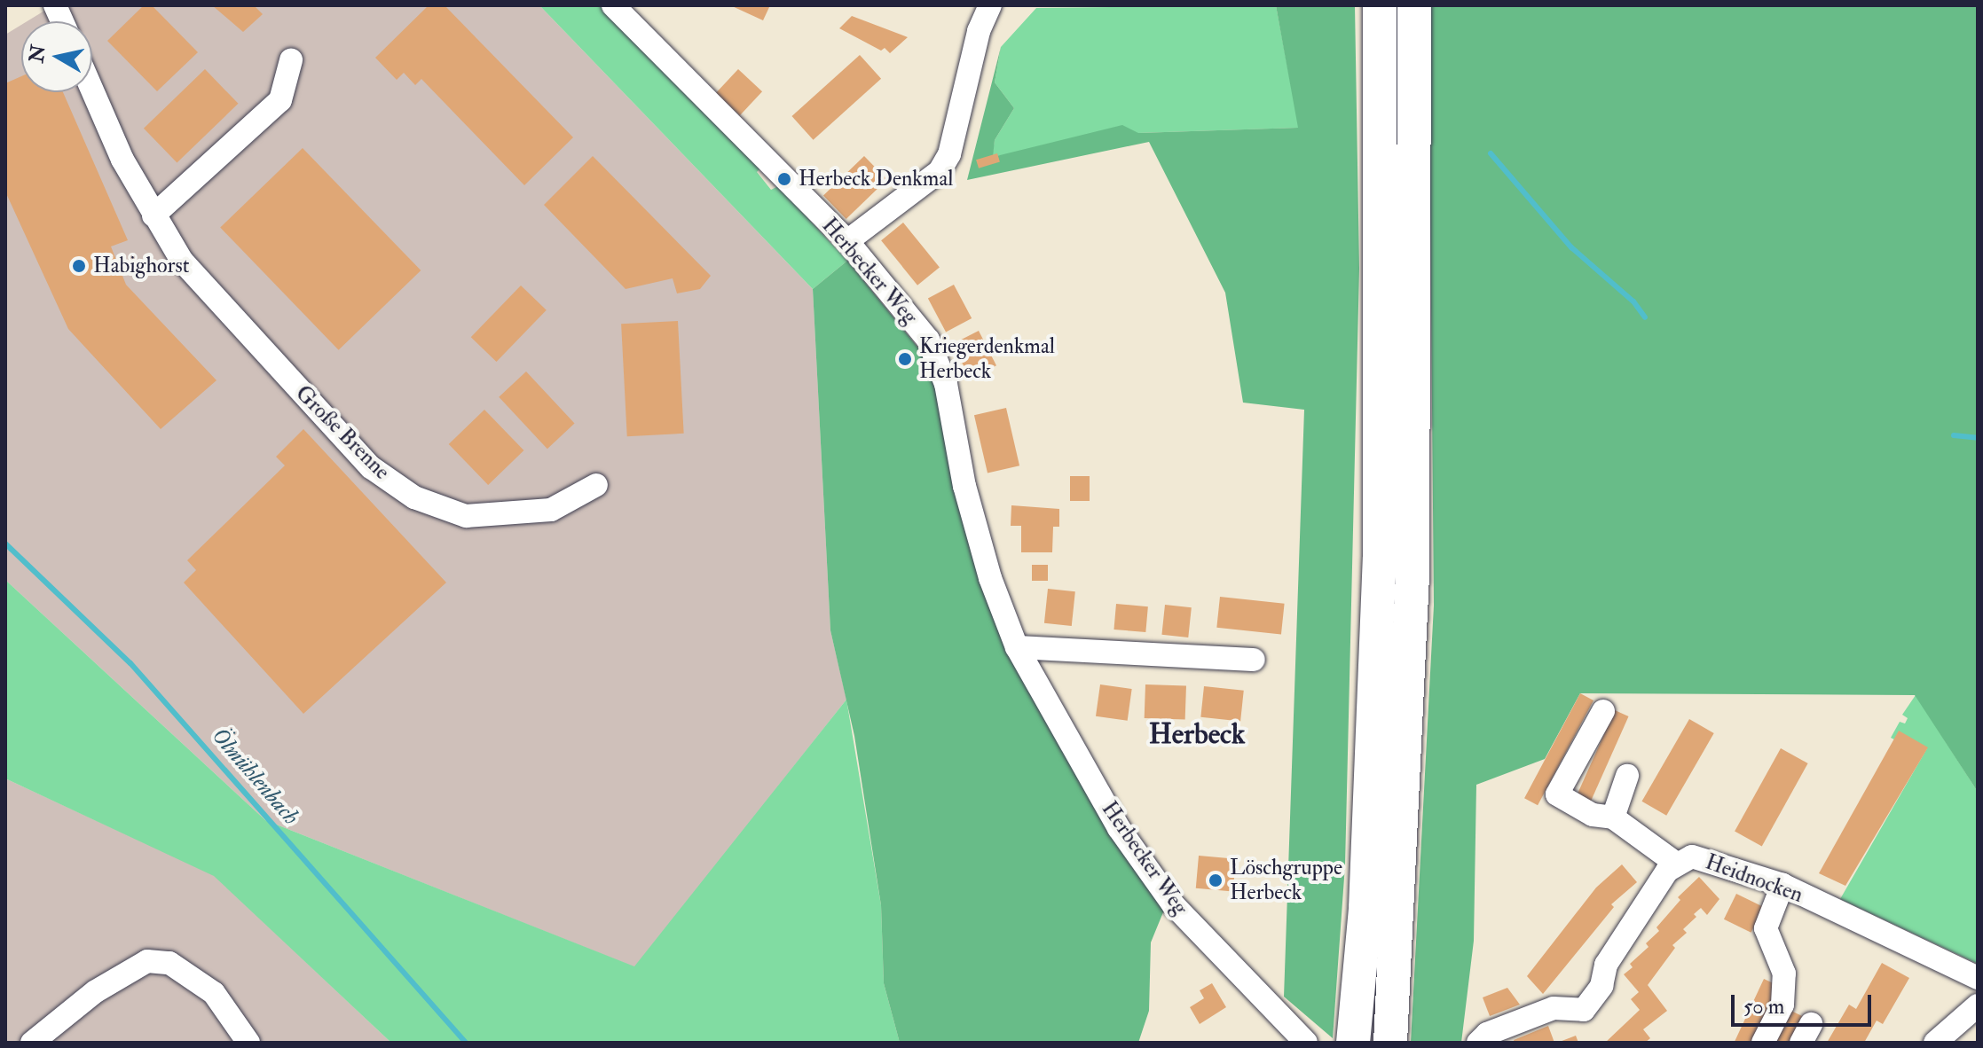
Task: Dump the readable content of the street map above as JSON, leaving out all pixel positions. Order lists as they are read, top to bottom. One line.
{"streets":{"street":["Herbecker Weg","Große Brenne","Heidnocken"]},"districts":["Herbeck"],"water":["Ölmühlenbach"],"places":["Herbeck Denkmal","Habighorst","Kriegerdenkmal Herbeck","Löschgruppe Herbeck"],"scale_bar":"50 m","north":"left"}
